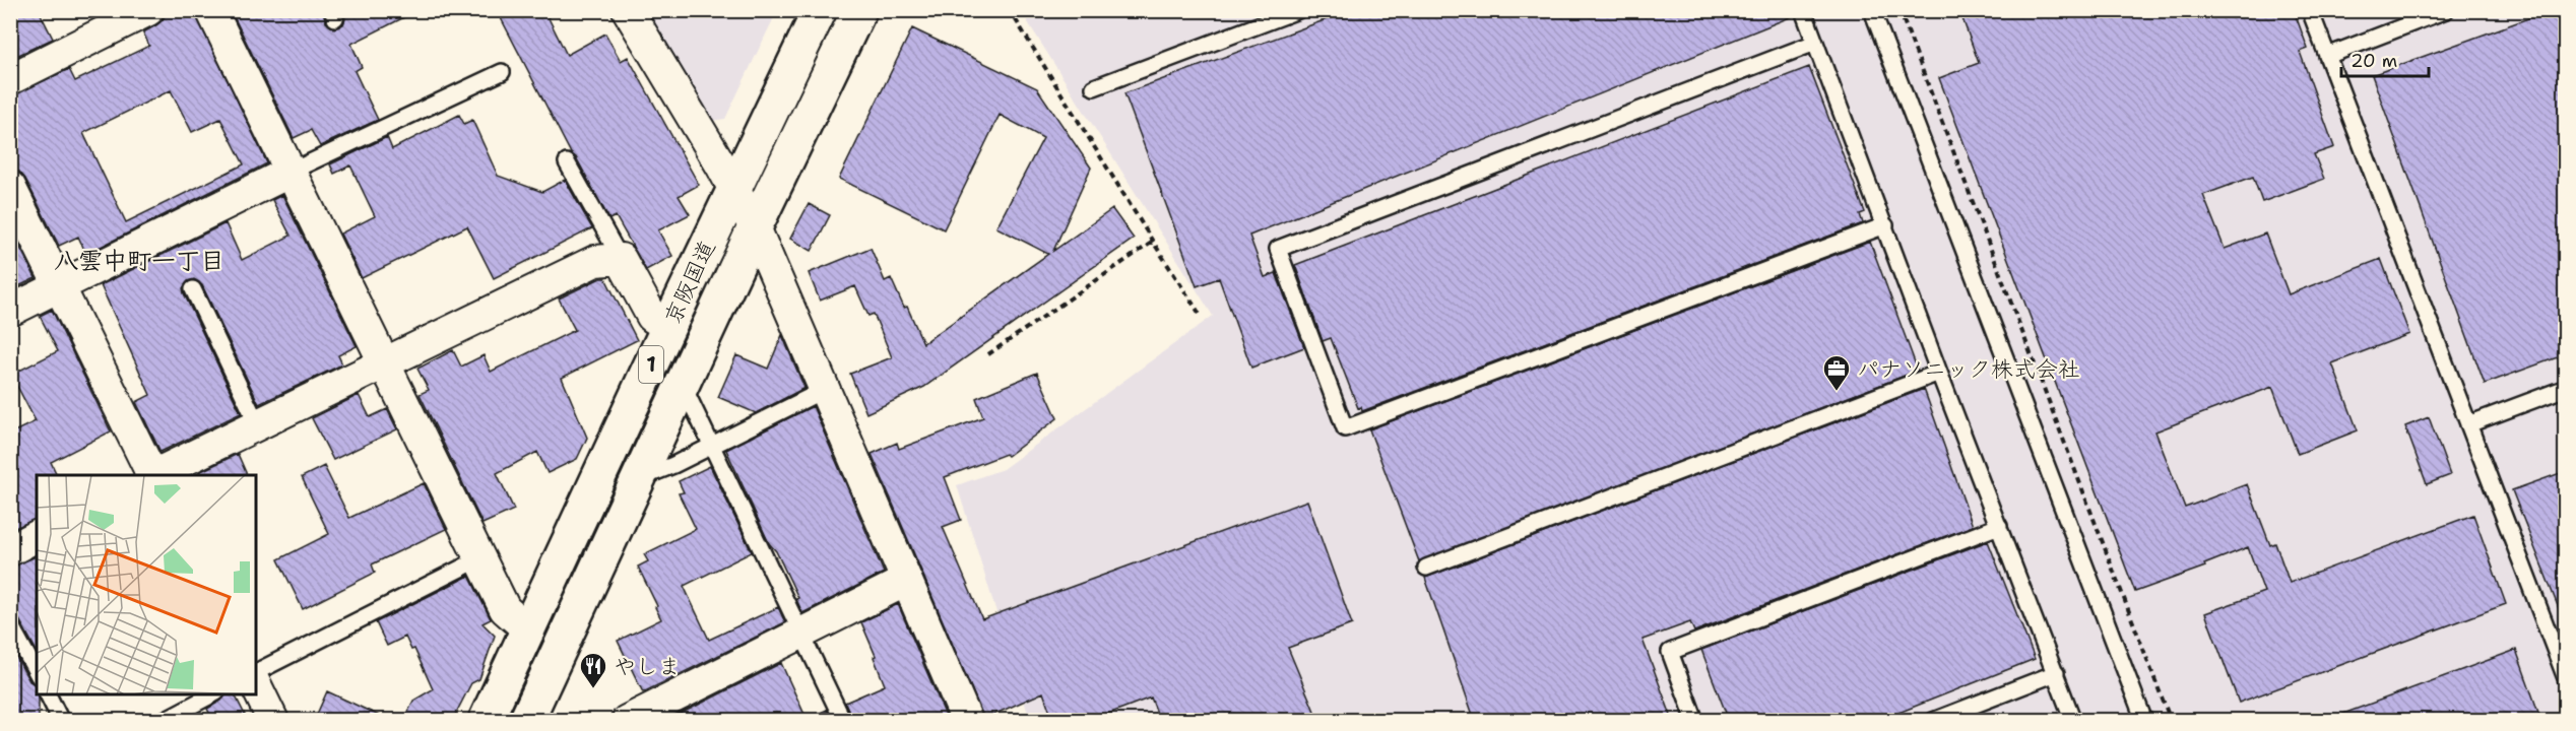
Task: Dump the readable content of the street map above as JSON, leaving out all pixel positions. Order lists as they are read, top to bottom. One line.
{"streets":{"highway":["京阪国道","1"]},"districts":["八雲中町一丁目"],"places":{"office":["パナソニック株式会社"],"restaurant":["やしま"]},"scale_bar":"20 m"}
